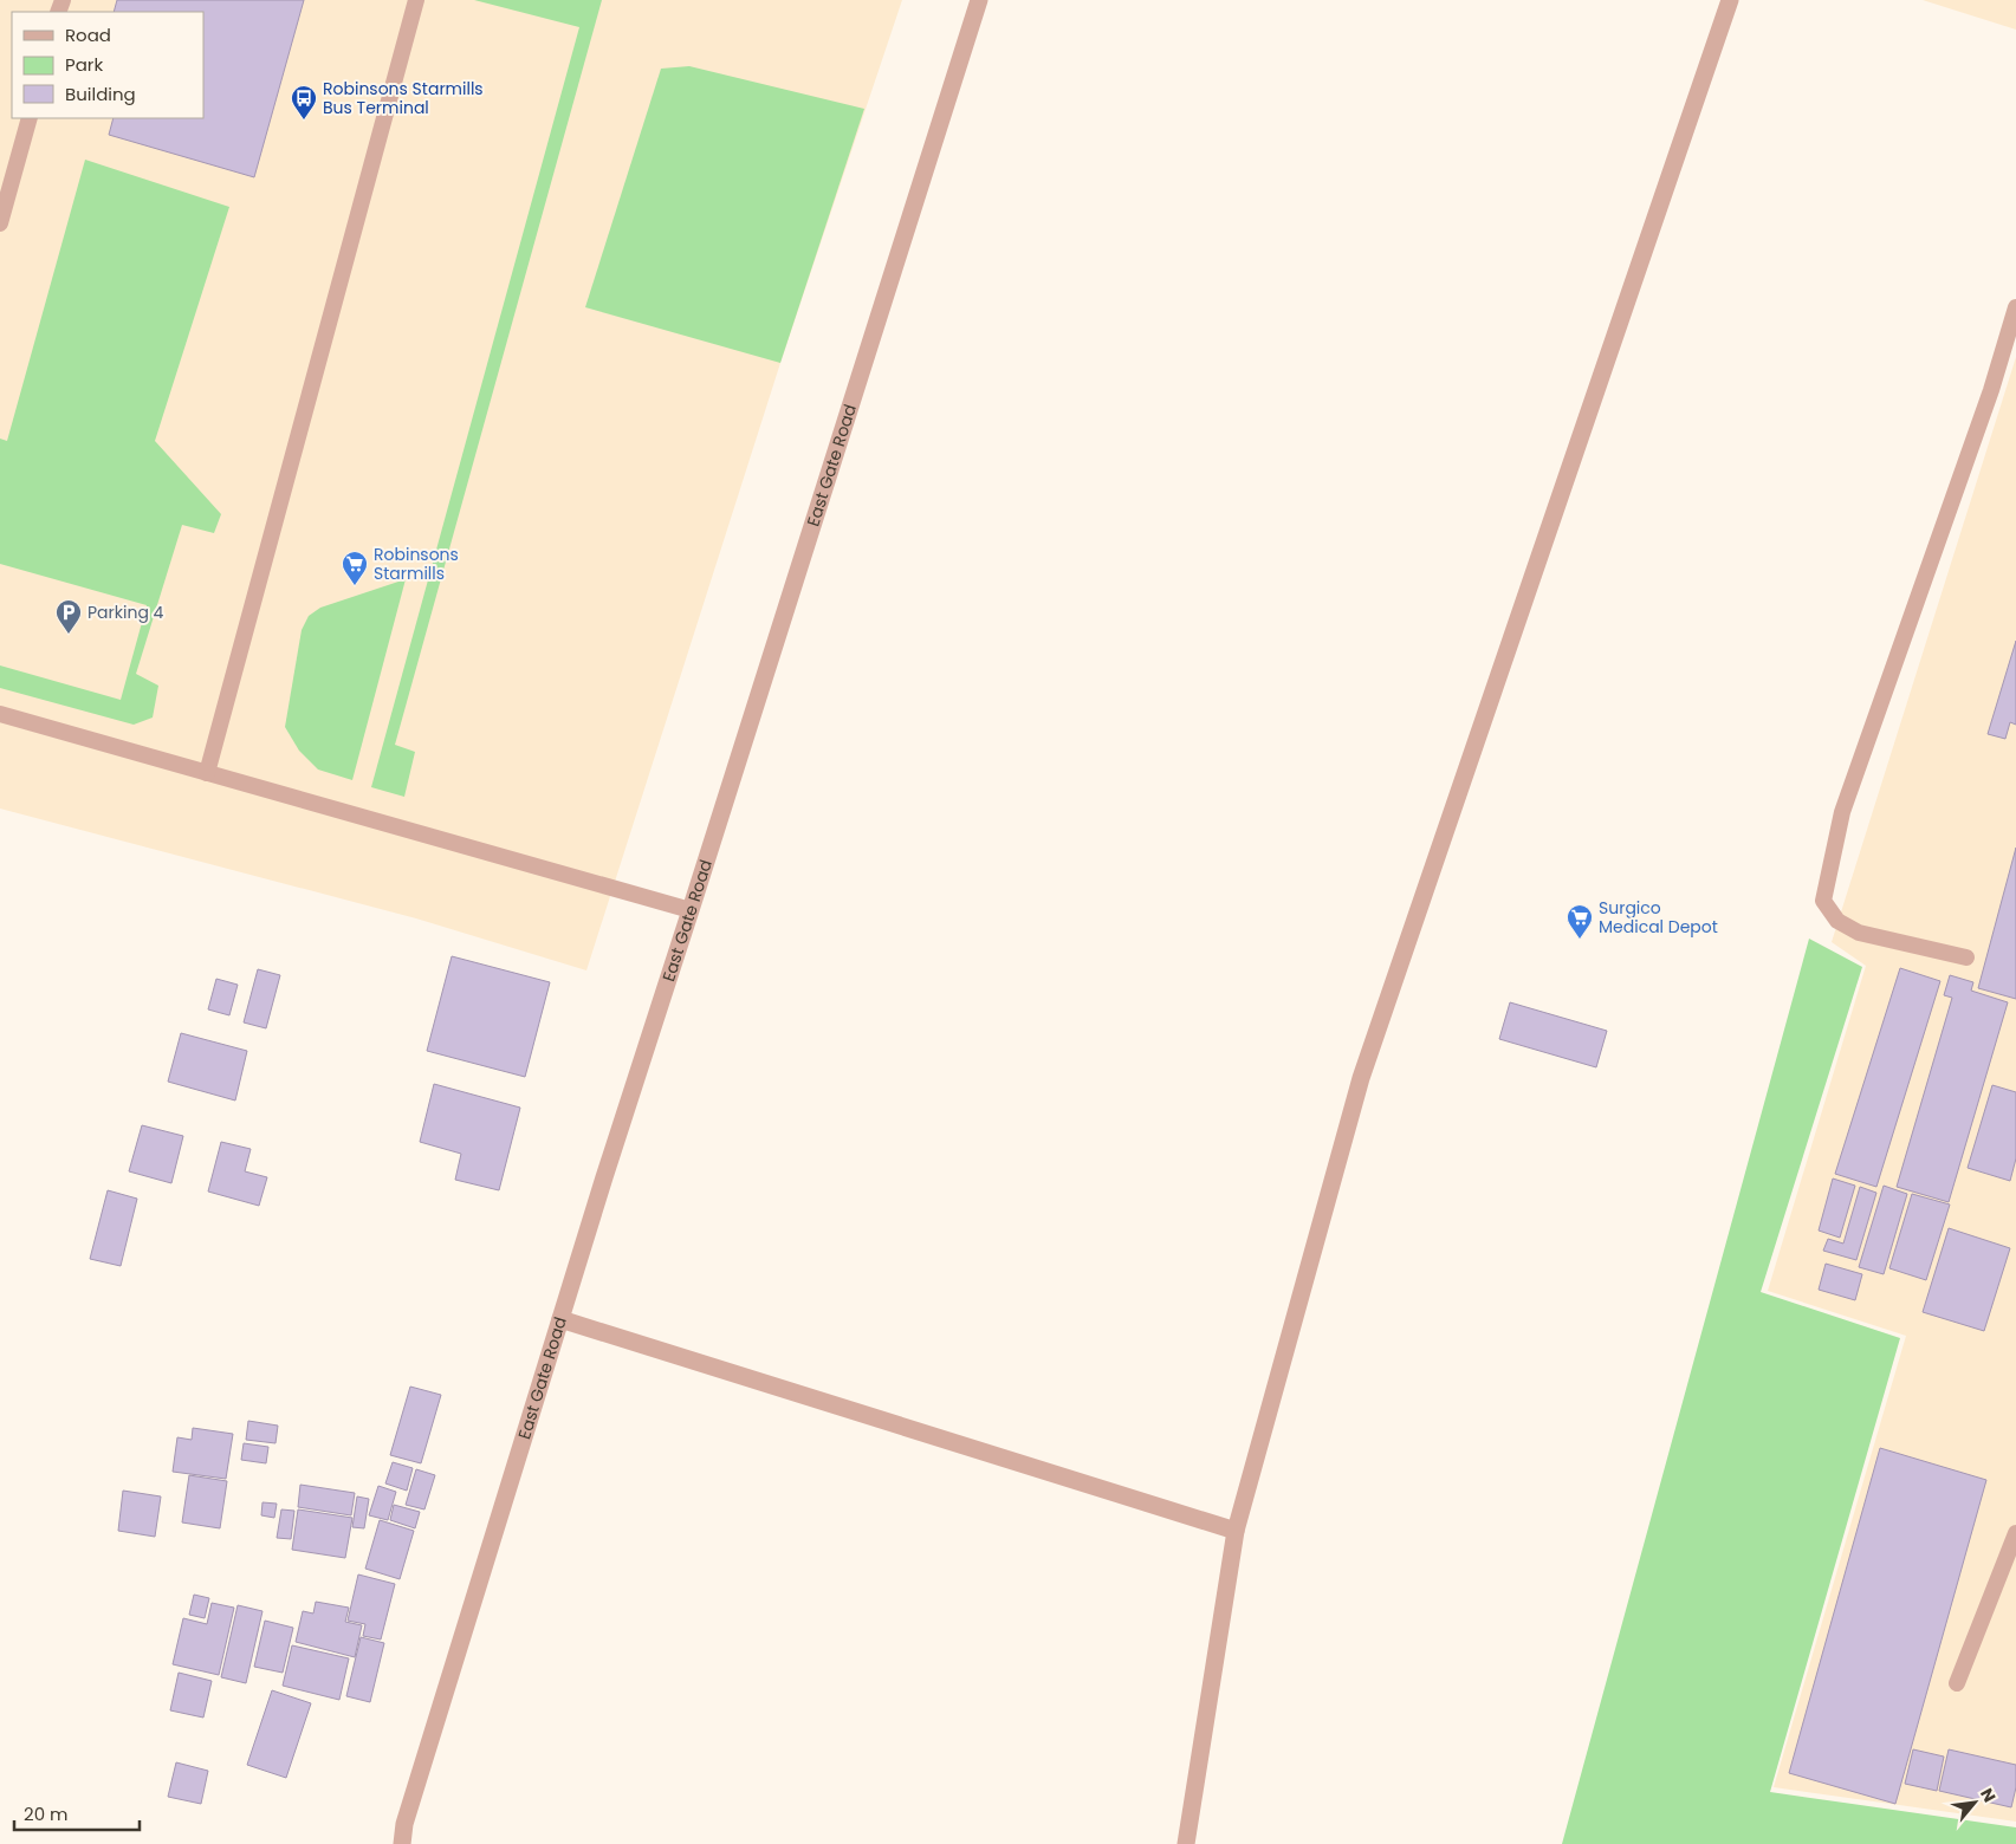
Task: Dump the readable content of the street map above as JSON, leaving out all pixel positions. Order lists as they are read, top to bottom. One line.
{"streets":{"street":["East Gate Road"]},"places":{"bus stop":["Robinsons Starmills Bus Terminal"],"supermarket":["Robinsons Starmills","Surgico Medical Depot"],"parking":["Parking 4"]},"legend":["Road","Park","Building"],"scale_bar":"20 m","north":"top right"}
